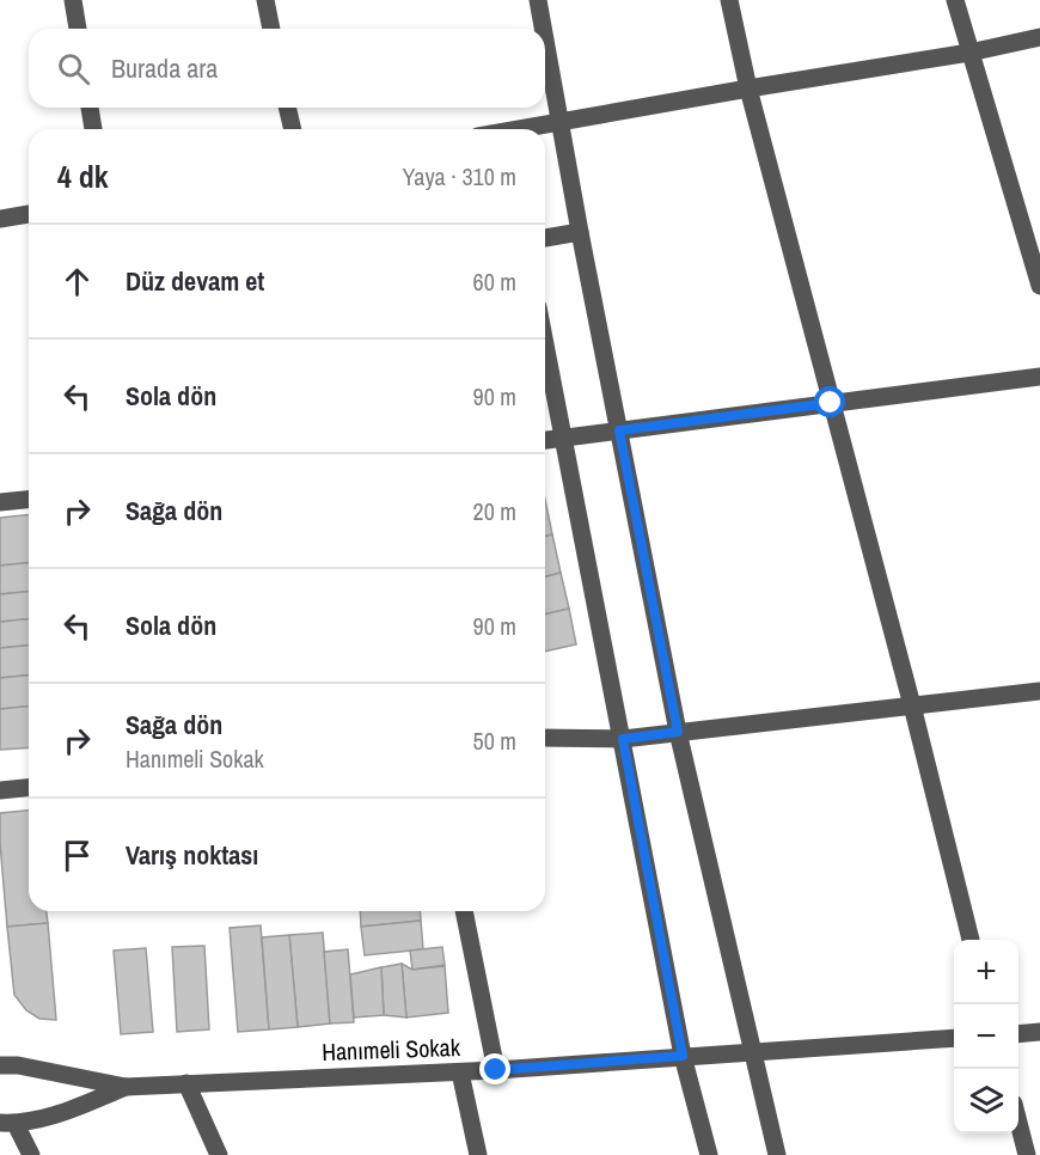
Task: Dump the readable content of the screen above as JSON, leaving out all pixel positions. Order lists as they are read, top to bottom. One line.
{"streets":{"street":["Hanımeli Sokak"]},"page":{"search":"Burada ara","heading":["4 dk","Yaya · 310 m"],"list":[["Düz devam et","60 m"],["Sola dön","90 m"],["Sağa dön","20 m"],["Sola dön","90 m"],["Sağa dön","Hanımeli Sokak","50 m"],"Varış noktası"],"map_buttons":["+","−"]}}
